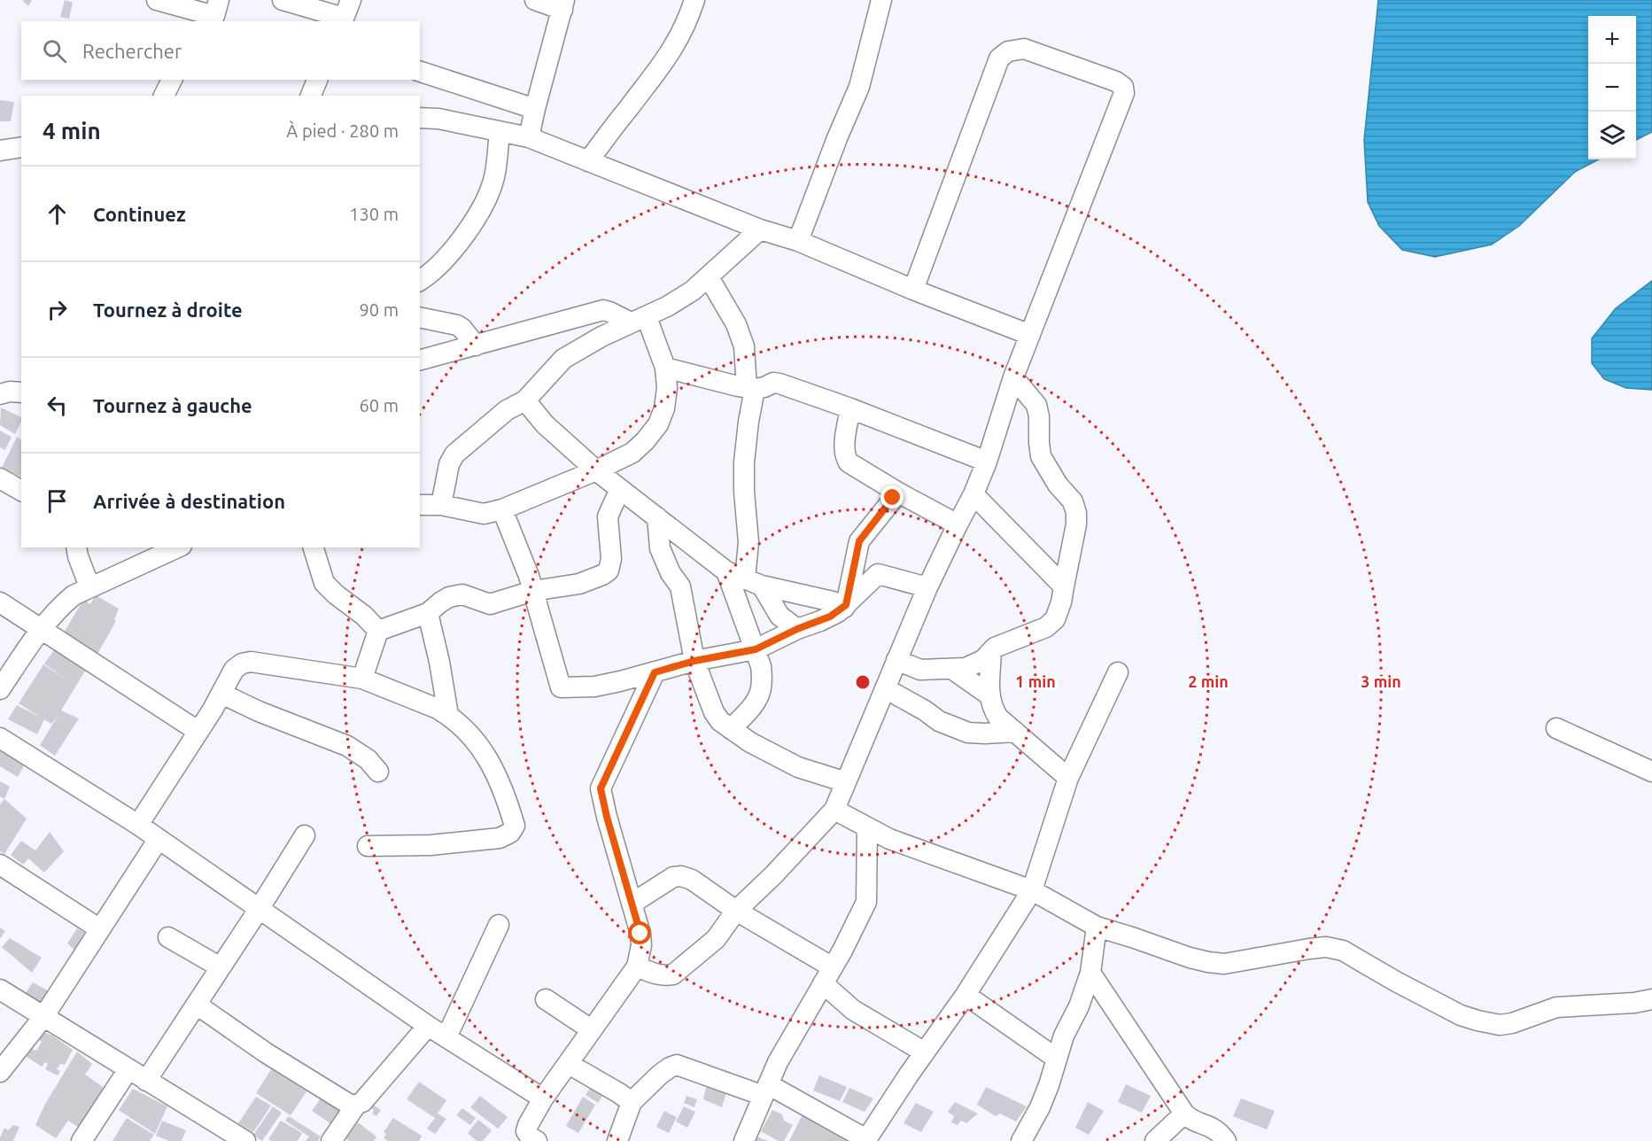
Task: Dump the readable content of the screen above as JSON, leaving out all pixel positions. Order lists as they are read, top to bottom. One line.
{"page":{"map_buttons":["+","−"],"search":"Rechercher","heading":["4 min","À pied · 280 m"],"list":[["Continuez","130 m"],["Tournez à droite","90 m"],["Tournez à gauche","60 m"],"Arrivée à destination"]},"rings":["1 min","2 min","3 min"]}
